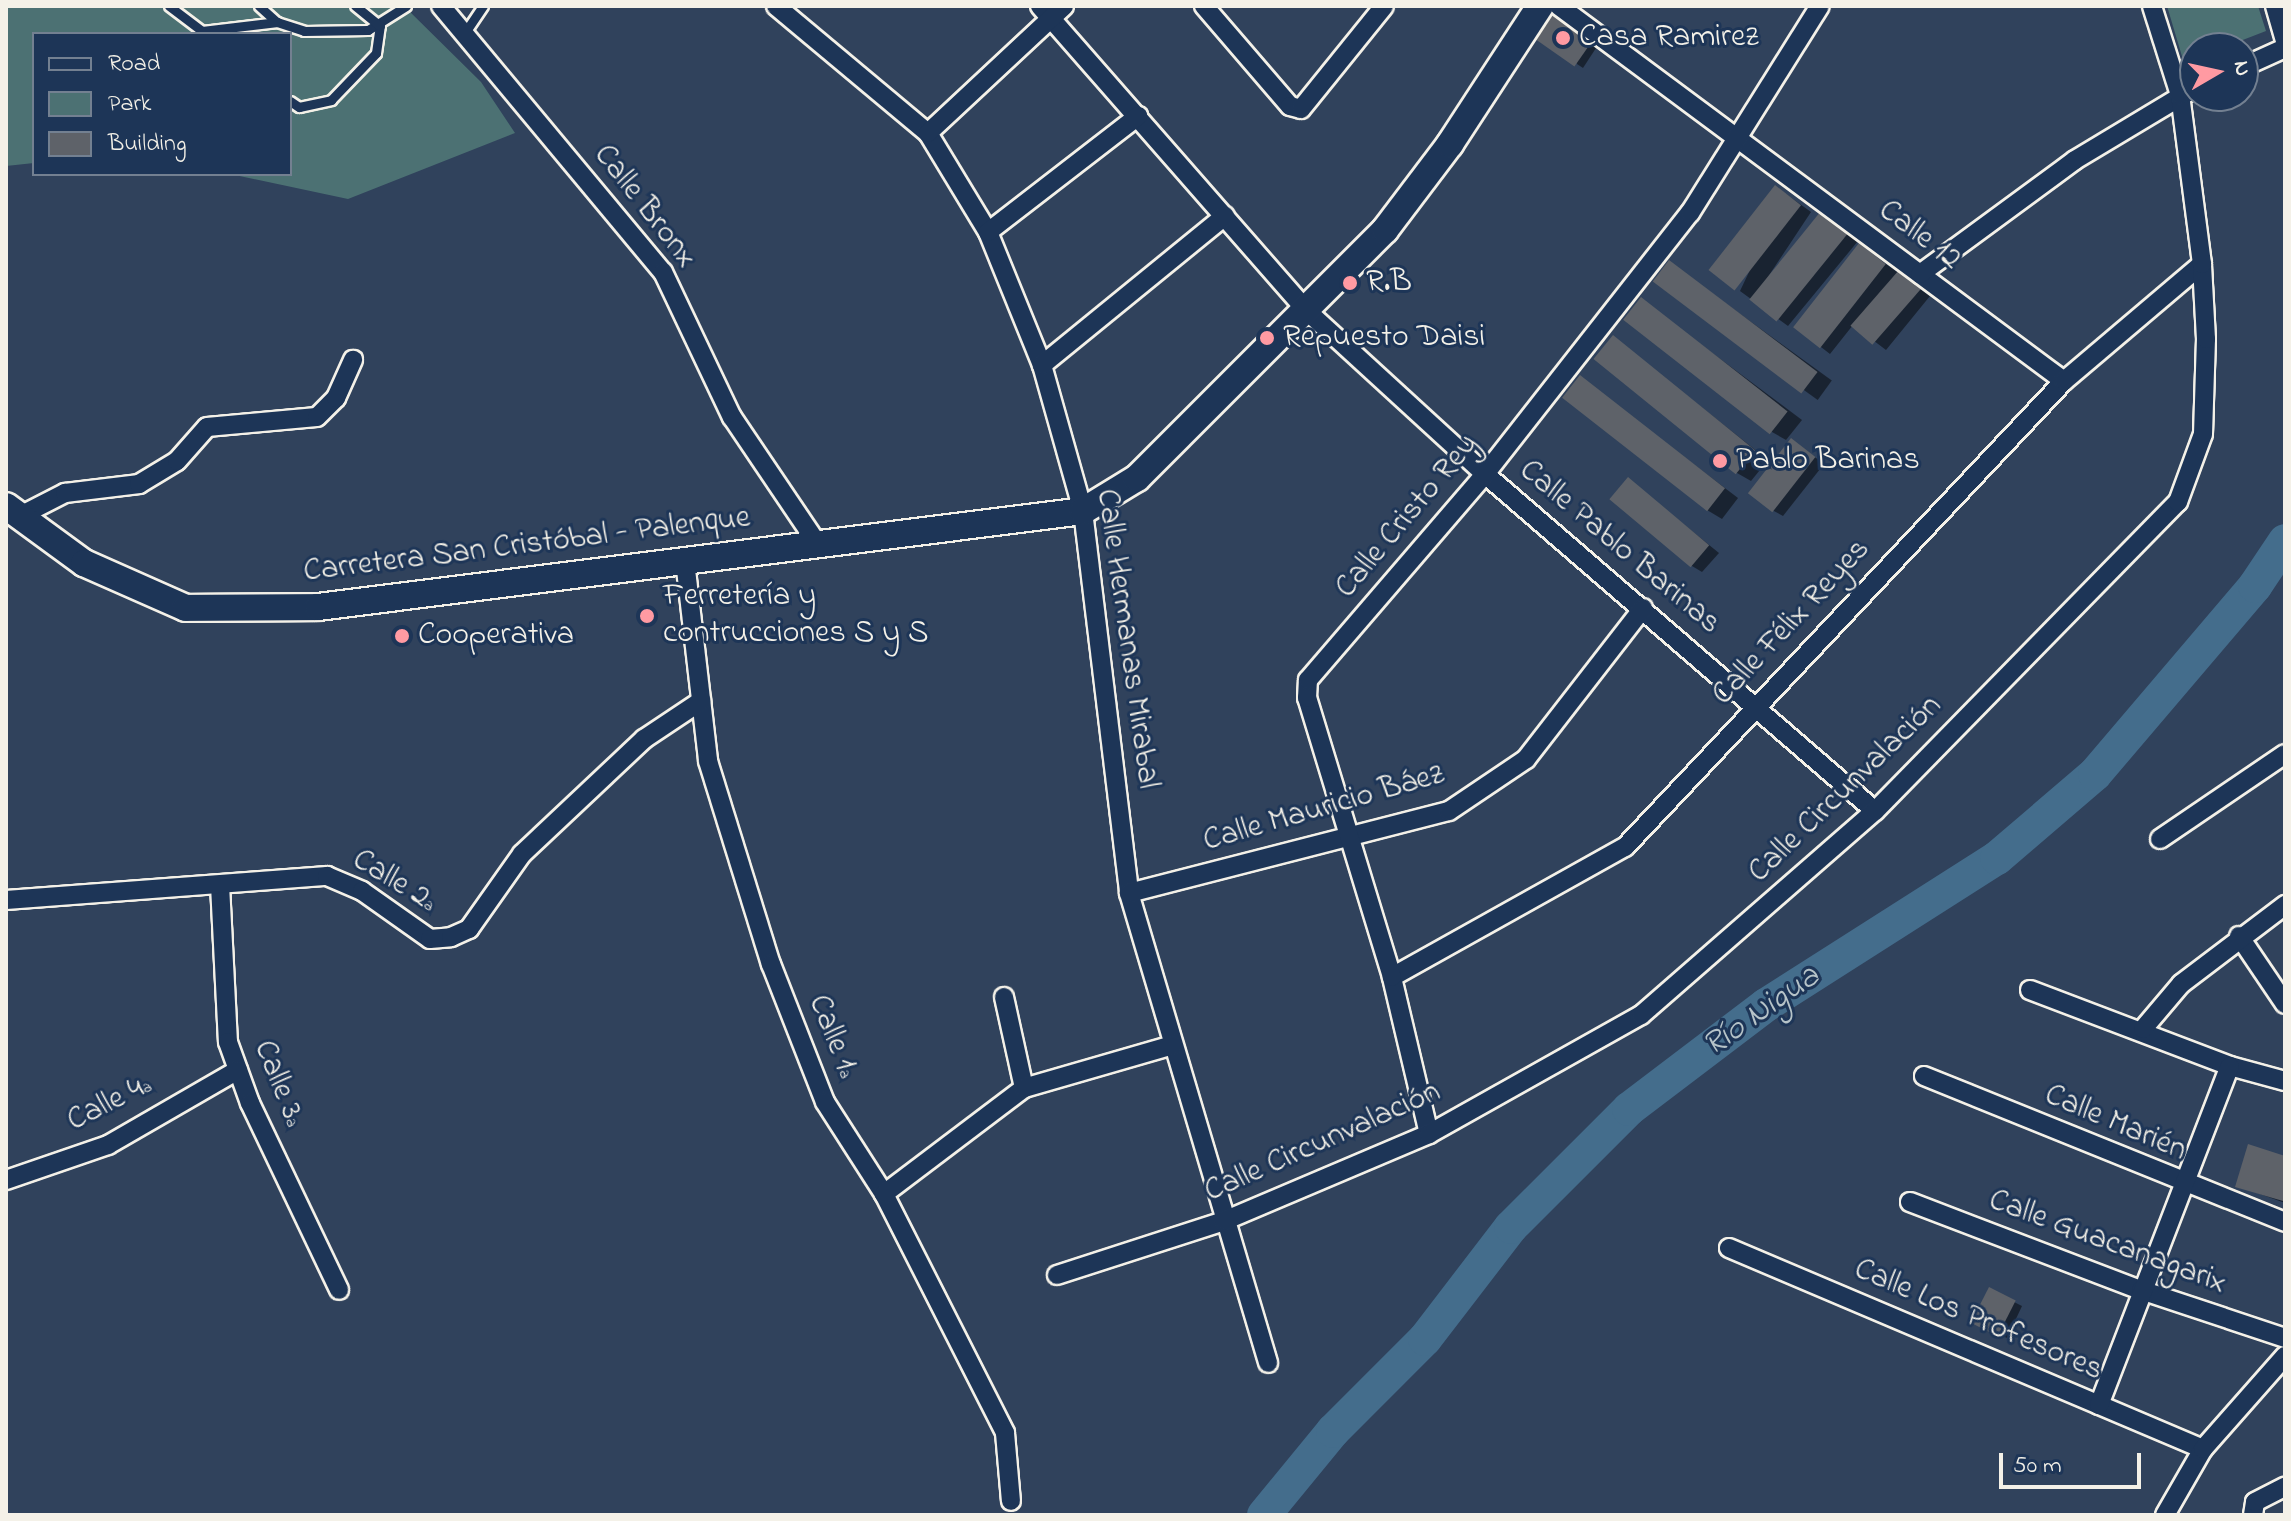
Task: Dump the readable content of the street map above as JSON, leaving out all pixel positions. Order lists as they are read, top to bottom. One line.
{"streets":{"main road":["Carretera San Cristóbal - Palenque"],"street":["Calle Bronx","Calle 12","Calle Cristo Rey","Calle Pablo Barinas","Calle Félix Reyes","Calle Hermanas Mirabal","Calle Circunvalación","Calle Mauricio Báez","Calle 2ª","Calle 1ª","Calle 3ª","Calle 4ª","Calle Marién","Calle Guacanagarix","Calle Los Profesores"]},"crossings":[["Calle Bronx","Carretera San Cristóbal - Palenque"],["Calle 12","Calle Cristo Rey"],["Calle 12","Calle Félix Reyes"],["Calle Cristo Rey","Calle Pablo Barinas"],["Calle Cristo Rey","Calle Félix Reyes"],["Calle Cristo Rey","Calle Circunvalación"],["Calle Cristo Rey","Calle Mauricio Báez"],["Carretera San Cristóbal - Palenque","Calle Hermanas Mirabal"],["Carretera San Cristóbal - Palenque","Calle 1ª"],["Calle Pablo Barinas","Calle Félix Reyes"],["Calle Pablo Barinas","Calle Circunvalación"],["Calle Pablo Barinas","Calle Mauricio Báez"],["Calle Félix Reyes","Calle Circunvalación"],["Calle Hermanas Mirabal","Calle Circunvalación"],["Calle Hermanas Mirabal","Calle Mauricio Báez"],["Calle 2ª","Calle 1ª"],["Calle 2ª","Calle 3ª"],["Calle 3ª","Calle 4ª"]],"water":["Río Nigua"],"places":["Casa Ramirez","R.B","Repuesto Daisi","Pablo Barinas","Ferretería y contrucciones S y S","Cooperativa"],"legend":["Road","Park","Building"],"scale_bar":"50 m","north":"right"}
